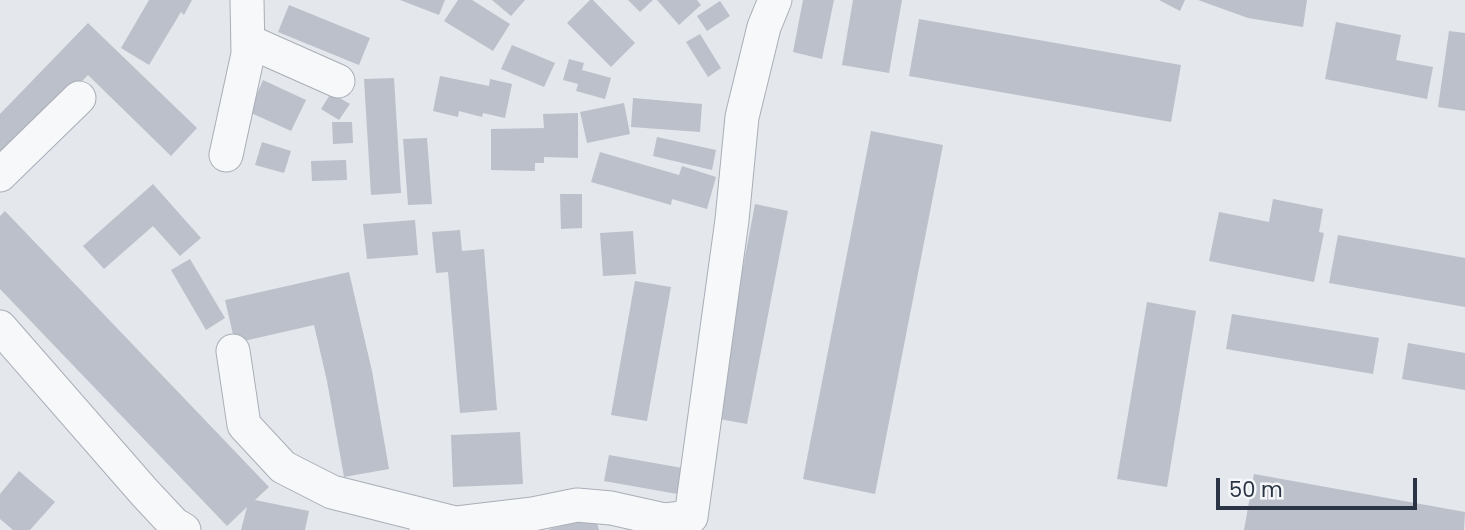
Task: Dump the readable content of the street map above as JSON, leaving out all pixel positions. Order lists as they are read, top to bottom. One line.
{"scale_bar":"50 m"}
